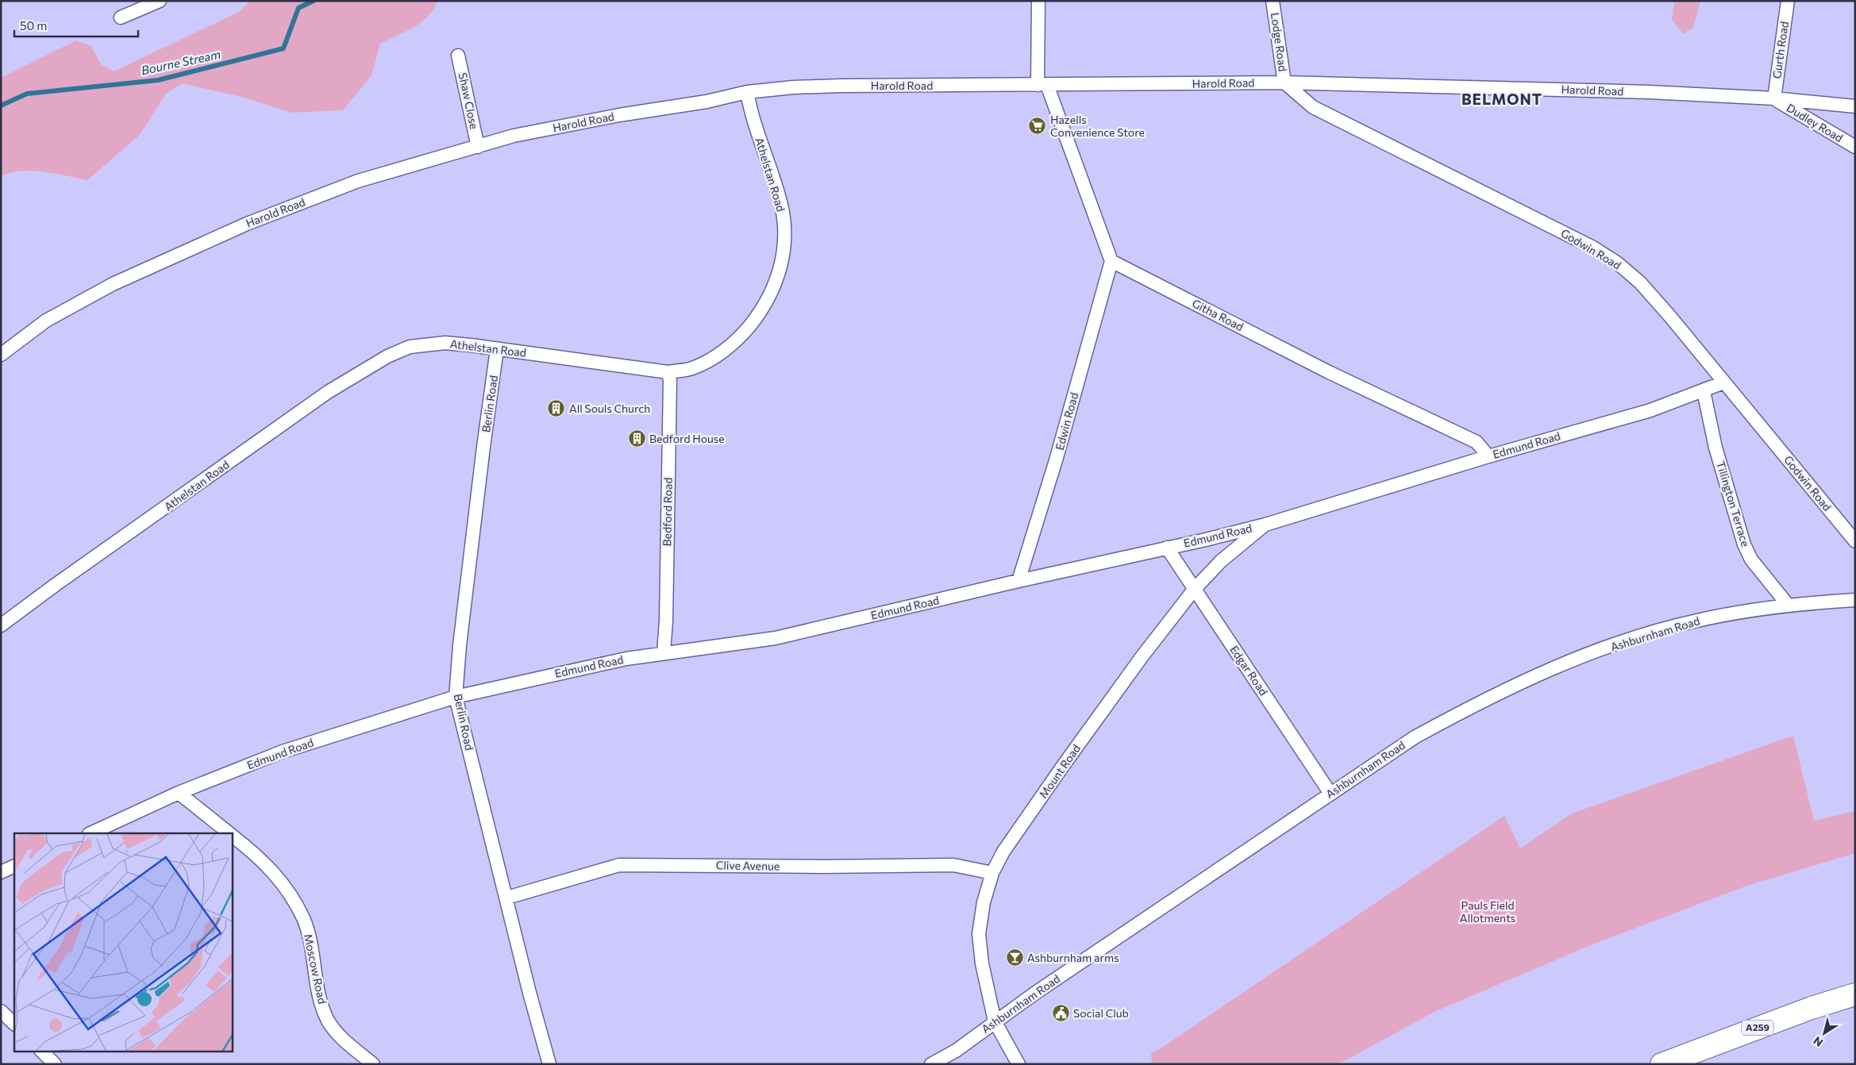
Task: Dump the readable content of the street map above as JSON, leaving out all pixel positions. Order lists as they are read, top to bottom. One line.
{"streets":{"highway":["A259"],"street":["Lodge Road","Gurth Road","Harold Road","Shaw Close","Dudley Road","Athelstan Road","Godwin Road","Githa Road","Berlin Road","Edwin Road","Edmund Road","Tillington Terrace","Bedford Road","Ashburnham Road","Edgar Road","Mount Road","Clive Avenue","Moscow Road"]},"crossings":[["Lodge Road","Harold Road"],["Lodge Road","Godwin Road"],["Gurth Road","Harold Road"],["Gurth Road","Dudley Road"],["Harold Road","Shaw Close"],["Harold Road","Dudley Road"],["Harold Road","Athelstan Road"],["Harold Road","Godwin Road"],["Athelstan Road","Berlin Road"],["Athelstan Road","Bedford Road"],["Godwin Road","Edmund Road"],["Githa Road","Edwin Road"],["Githa Road","Edmund Road"],["Berlin Road","Edmund Road"],["Berlin Road","Clive Avenue"],["Edwin Road","Edmund Road"],["Edmund Road","Tillington Terrace"],["Edmund Road","Bedford Road"],["Edmund Road","Edgar Road"],["Edmund Road","Mount Road"],["Edmund Road","Moscow Road"],["Tillington Terrace","Ashburnham Road"],["Ashburnham Road","Edgar Road"],["Ashburnham Road","Mount Road"],["Edgar Road","Mount Road"],["Mount Road","Clive Avenue"]],"districts":["BELMONT"],"water":["Bourne Stream"],"parks":["Pauls Field Allotments"],"places":{"supermarket":["Hazells Convenience Store"],"building":["All Souls Church","Bedford House"],"bar":["Ashburnham arms"],"public building":["Social Club"]},"scale_bar":"50 m","north":"bottom left"}
